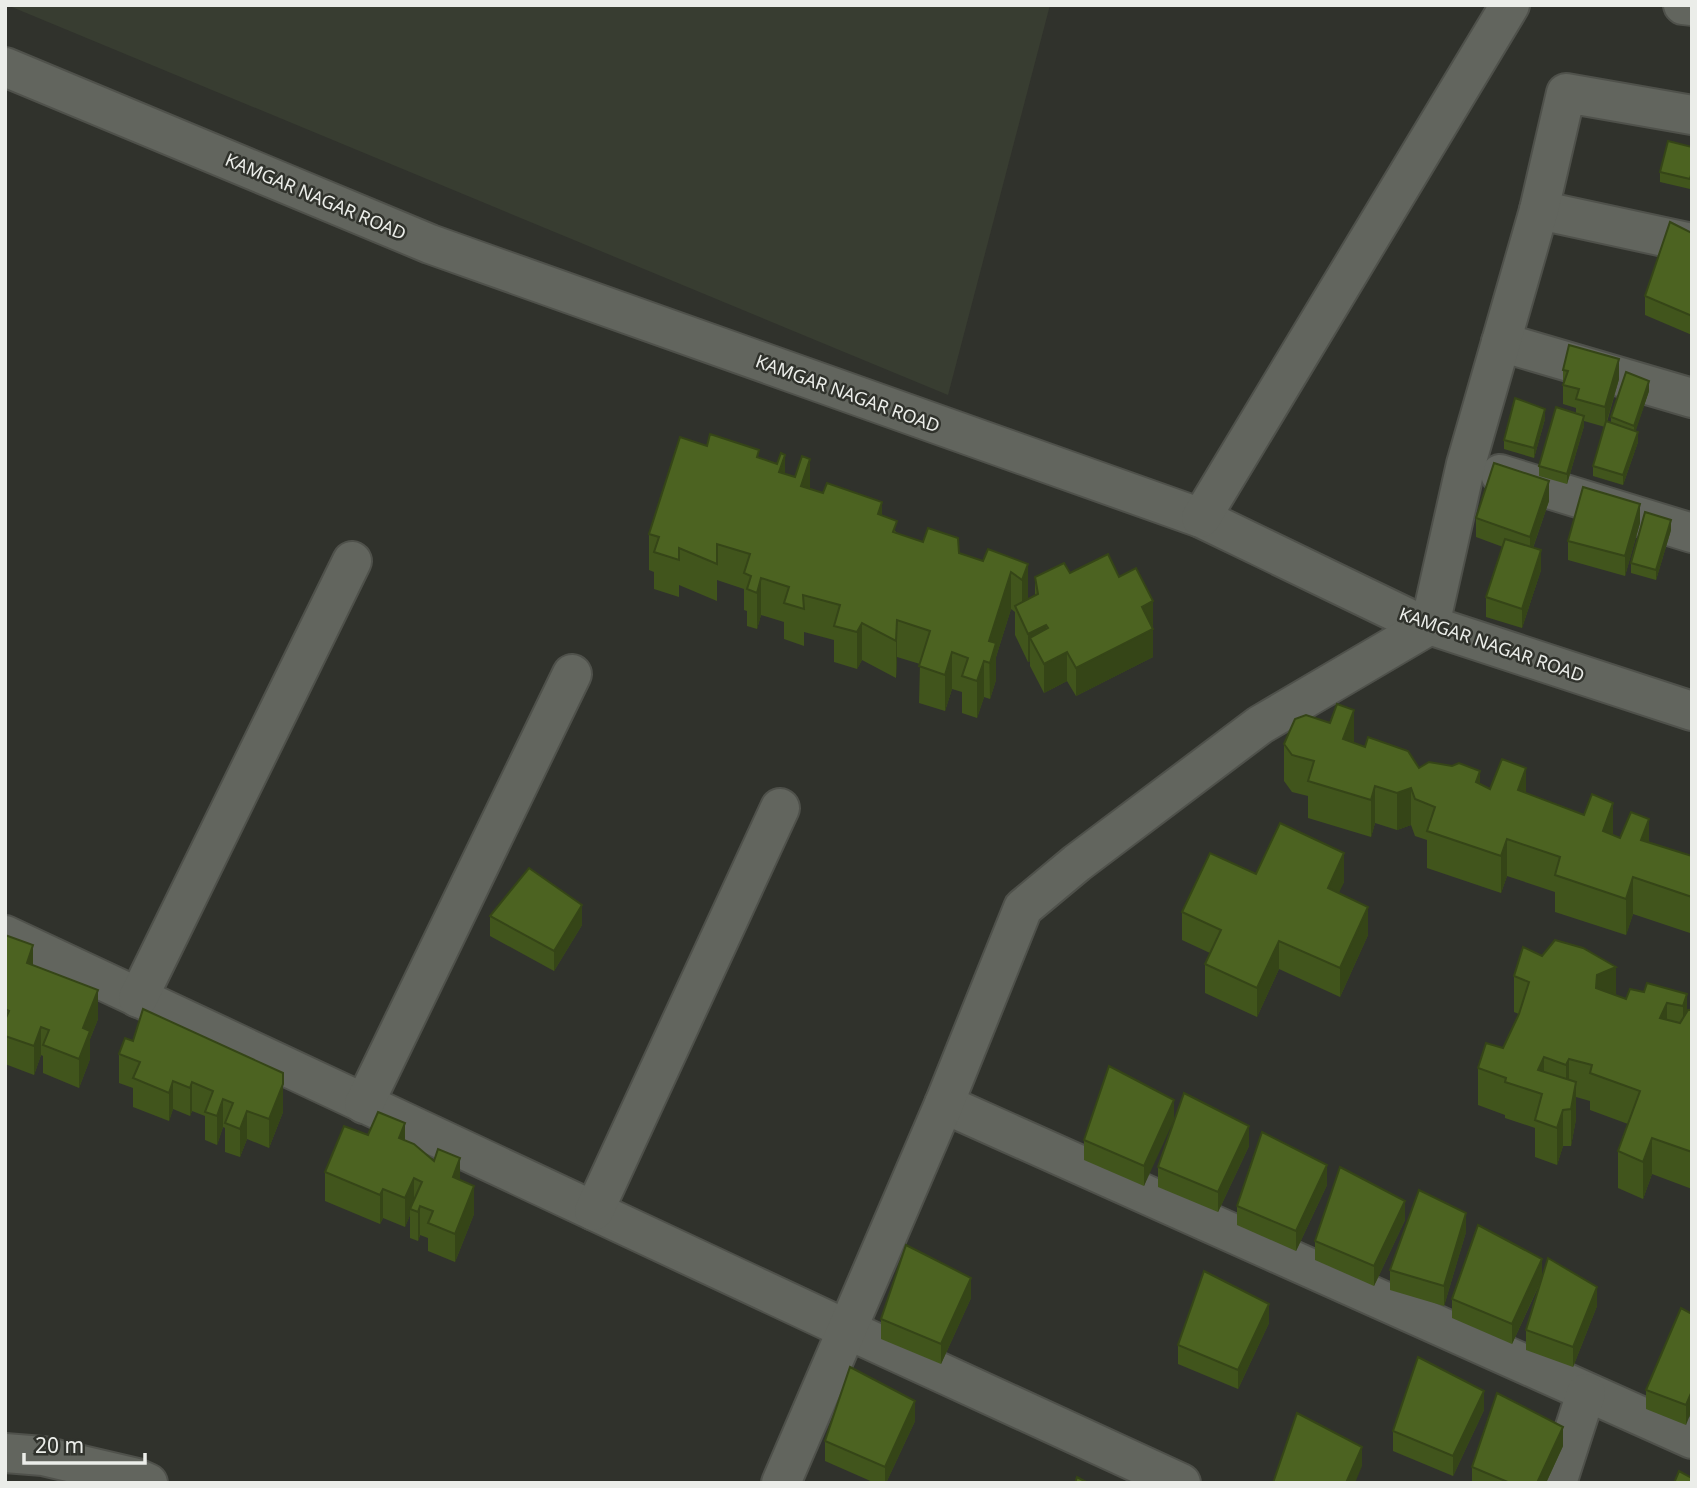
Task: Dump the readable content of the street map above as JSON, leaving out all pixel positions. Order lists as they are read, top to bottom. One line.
{"streets":{"street":["KAMGAR NAGAR ROAD"]},"scale_bar":"20 m"}
